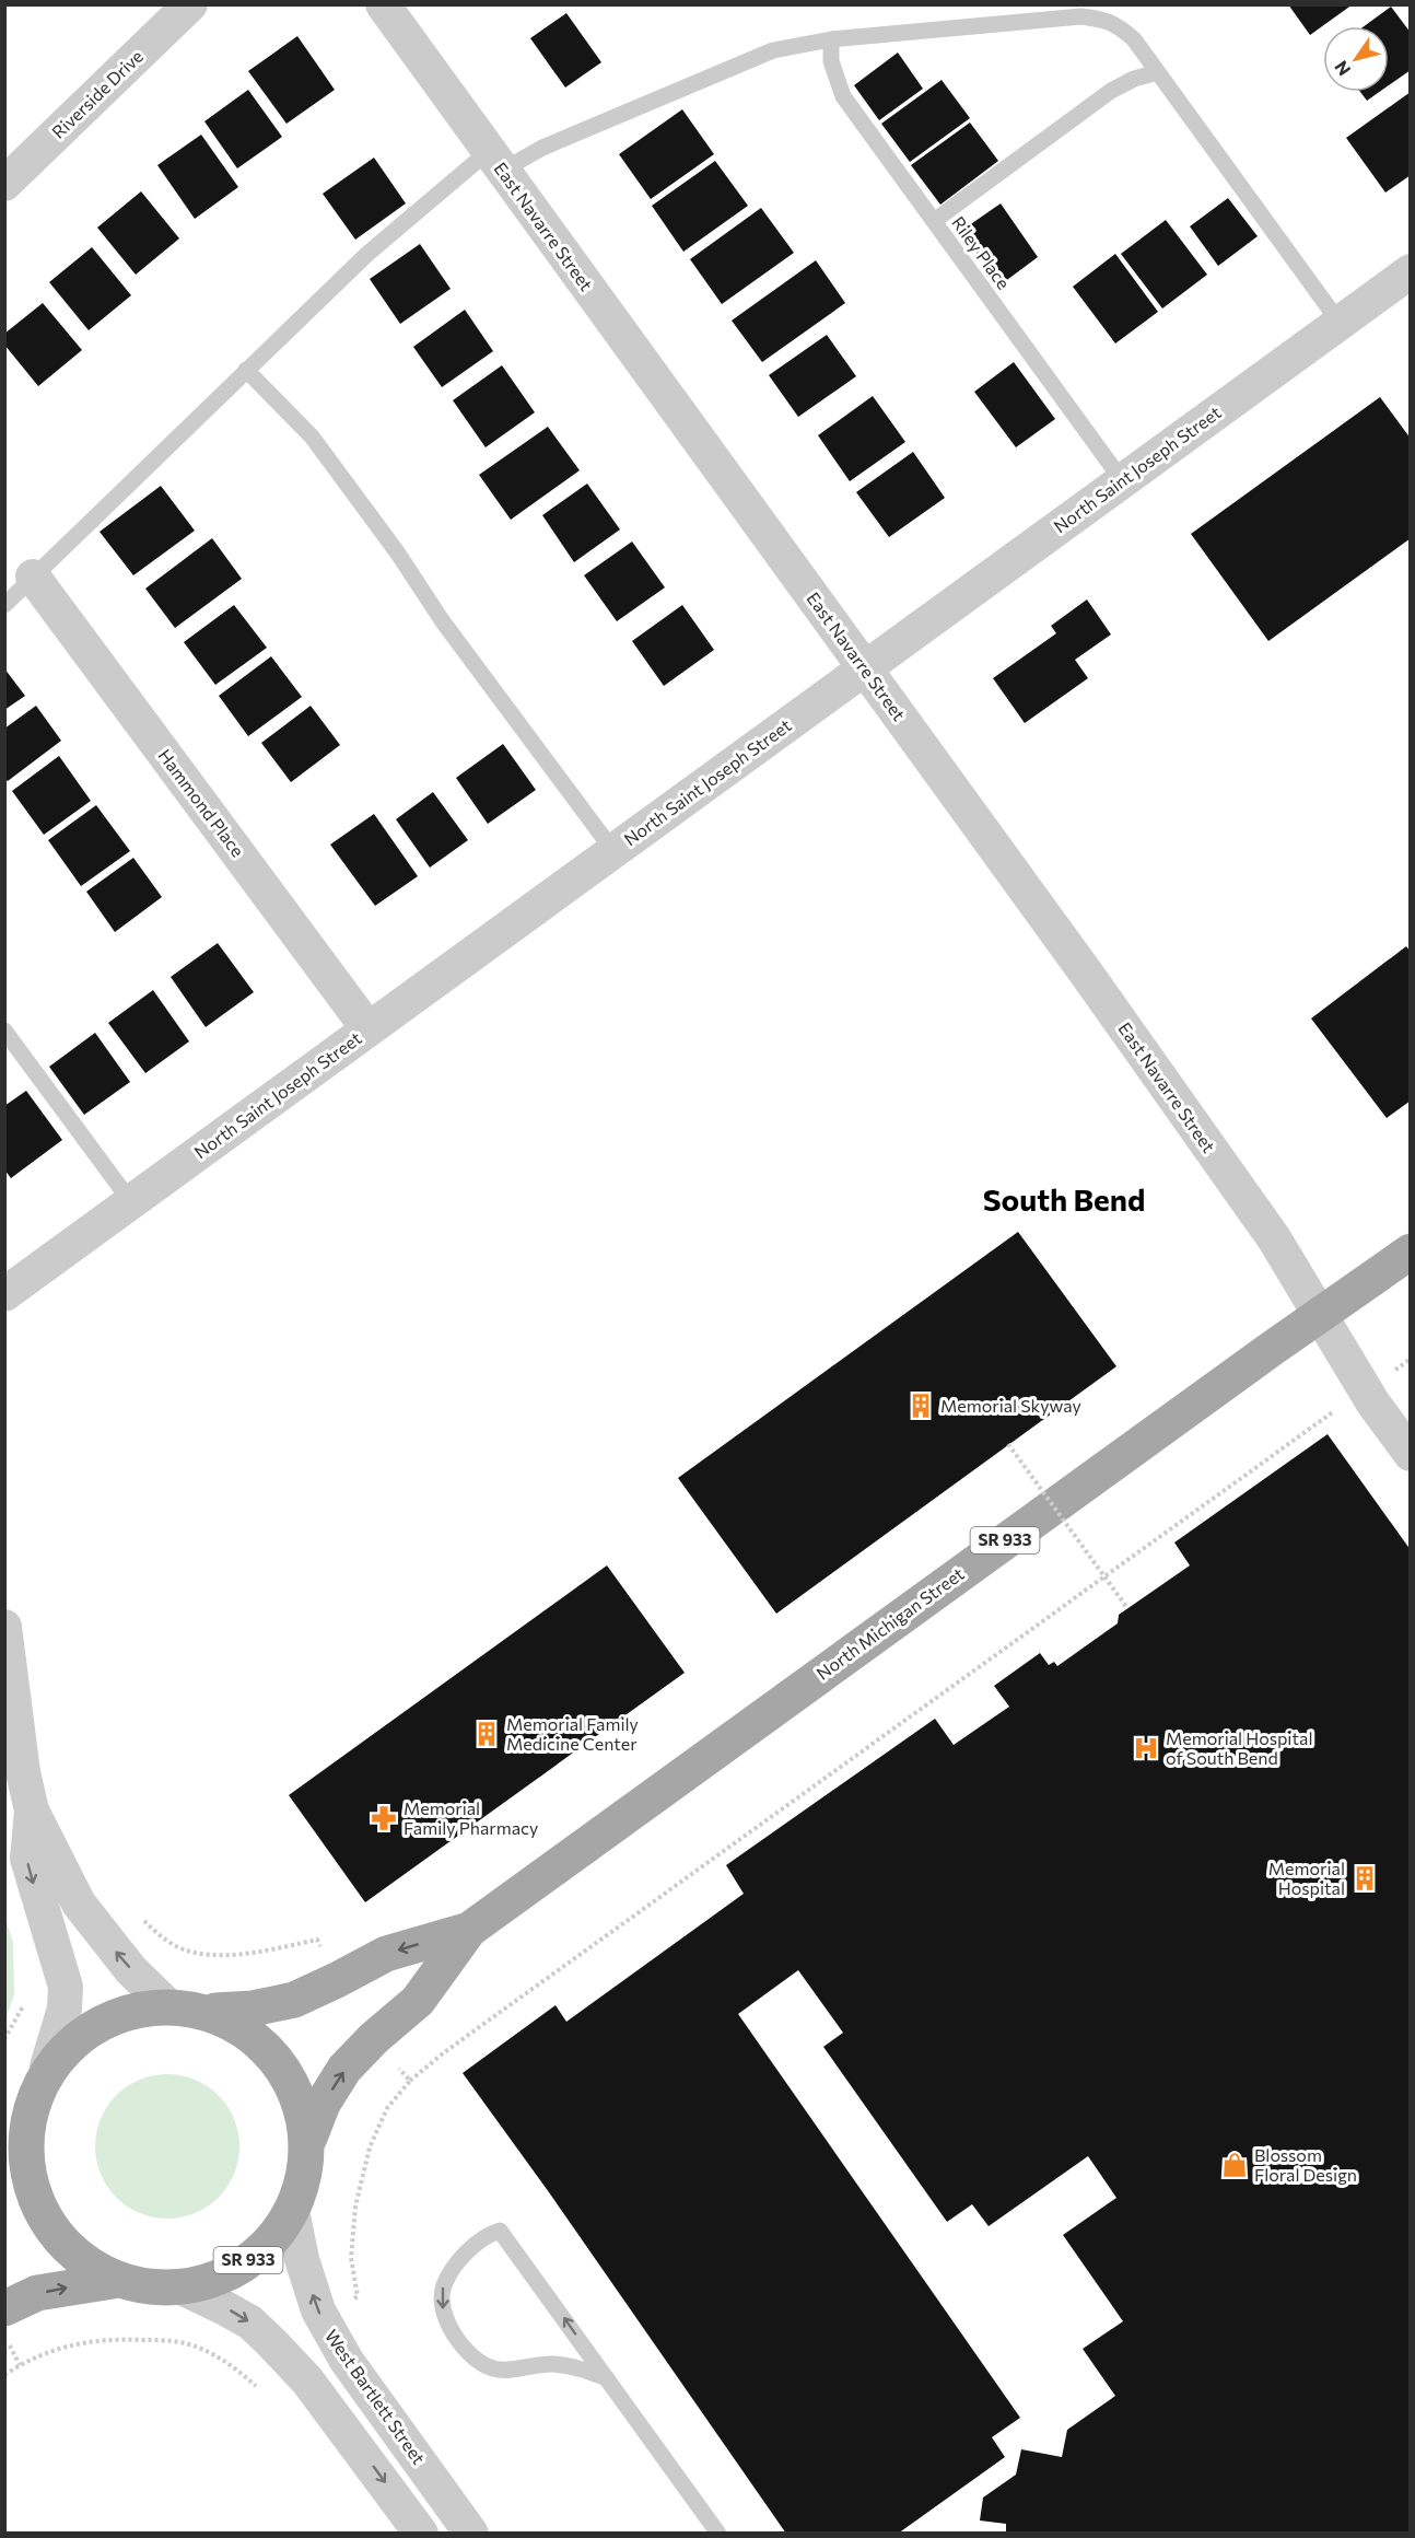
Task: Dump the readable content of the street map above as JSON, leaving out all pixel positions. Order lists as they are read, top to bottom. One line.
{"streets":{"main road":["SR 933","North Michigan Street"],"street":["Riverside Drive","East Navarre Street","North Saint Joseph Street","Hammond Place","West Bartlett Street"],"lane":["Riley Place"]},"crossings":[["East Navarre Street","North Saint Joseph Street"],["East Navarre Street","North Michigan Street"],["Riley Place","North Saint Joseph Street"],["North Saint Joseph Street","Hammond Place"],["SR 933","North Michigan Street"],["SR 933","West Bartlett Street"]],"districts":["South Bend"],"places":{"building":["Memorial Skyway","Memorial Family Medicine Center","Memorial Hospital"],"hospital":["Memorial Hospital of South Bend"],"pharmacy":["Memorial Family Pharmacy"],"shop":["Blossom Floral Design"]},"north":"bottom left"}
